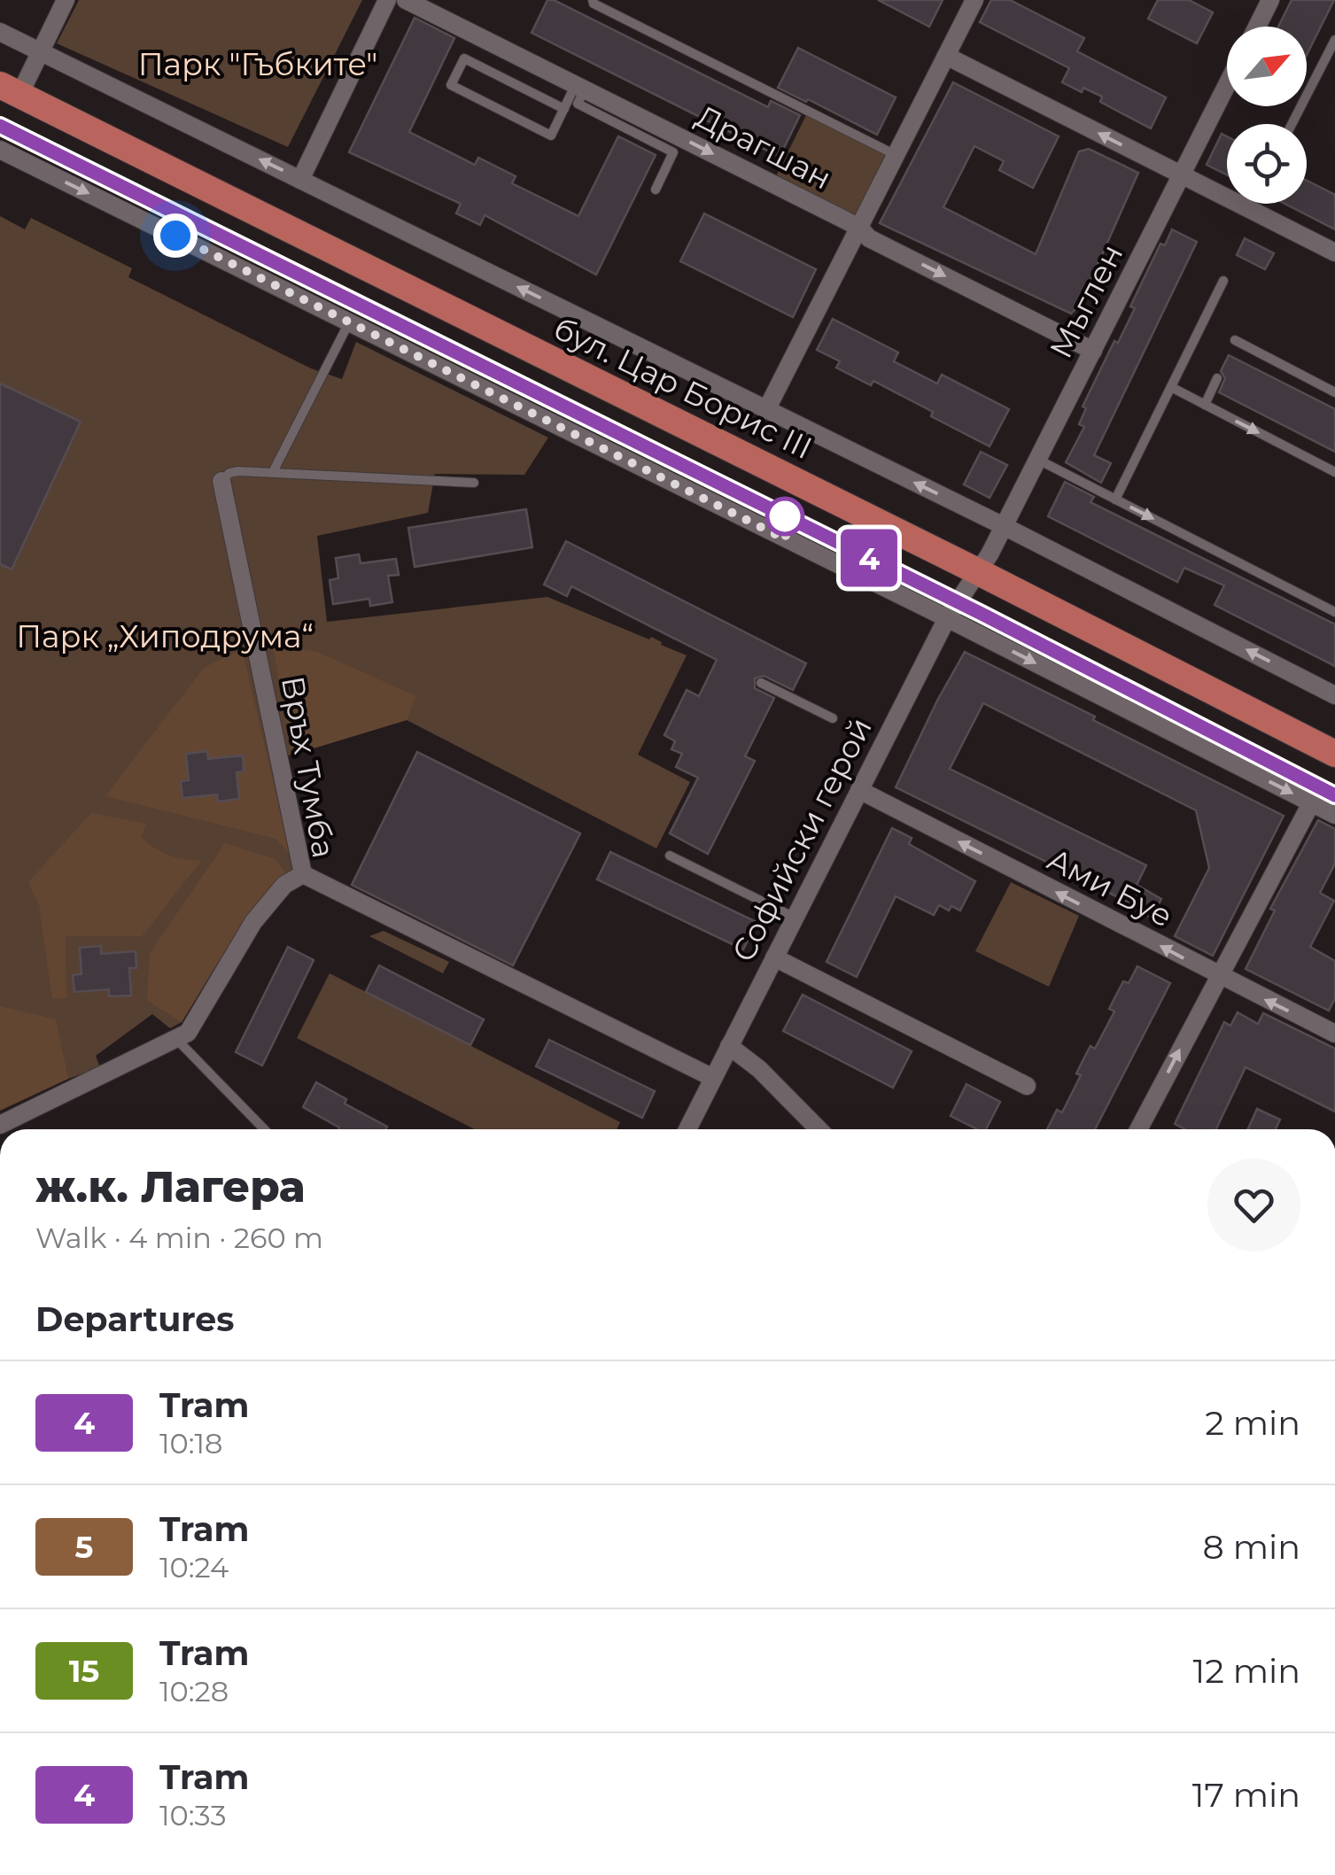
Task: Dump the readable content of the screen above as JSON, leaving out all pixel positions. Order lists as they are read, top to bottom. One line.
{"streets":{"main road":["бул. Цар Борис III"],"street":["Драгшан","Мъглен","Връх Тумба","Софийски герой","Ами Буе"]},"crossings":[["Драгшан","Мъглен"],["Мъглен","бул. Цар Борис III"],["Мъглен","Софийски герой"],["бул. Цар Борис III","Софийски герой"],["Софийски герой","Ами Буе"]],"one_way":["Драгшан","Ами Буе"],"parks":["Парк \"Гъбките\"","Парк „Хиподрума“"],"lines":["tram line 4"],"north":"top right","page":{"on_map":"4","heading":[["ж.к. Лагера","Walk · 4 min · 260 m"],"Departures"],"list":[{"mark":"4","name":"Tram","note":"10:18","value":"2 min"},{"mark":"5","name":"Tram","note":"10:24","value":"8 min"},{"mark":"15","name":"Tram","note":"10:28","value":"12 min"},{"mark":"4","name":"Tram","note":"10:33","value":"17 min"}]}}
